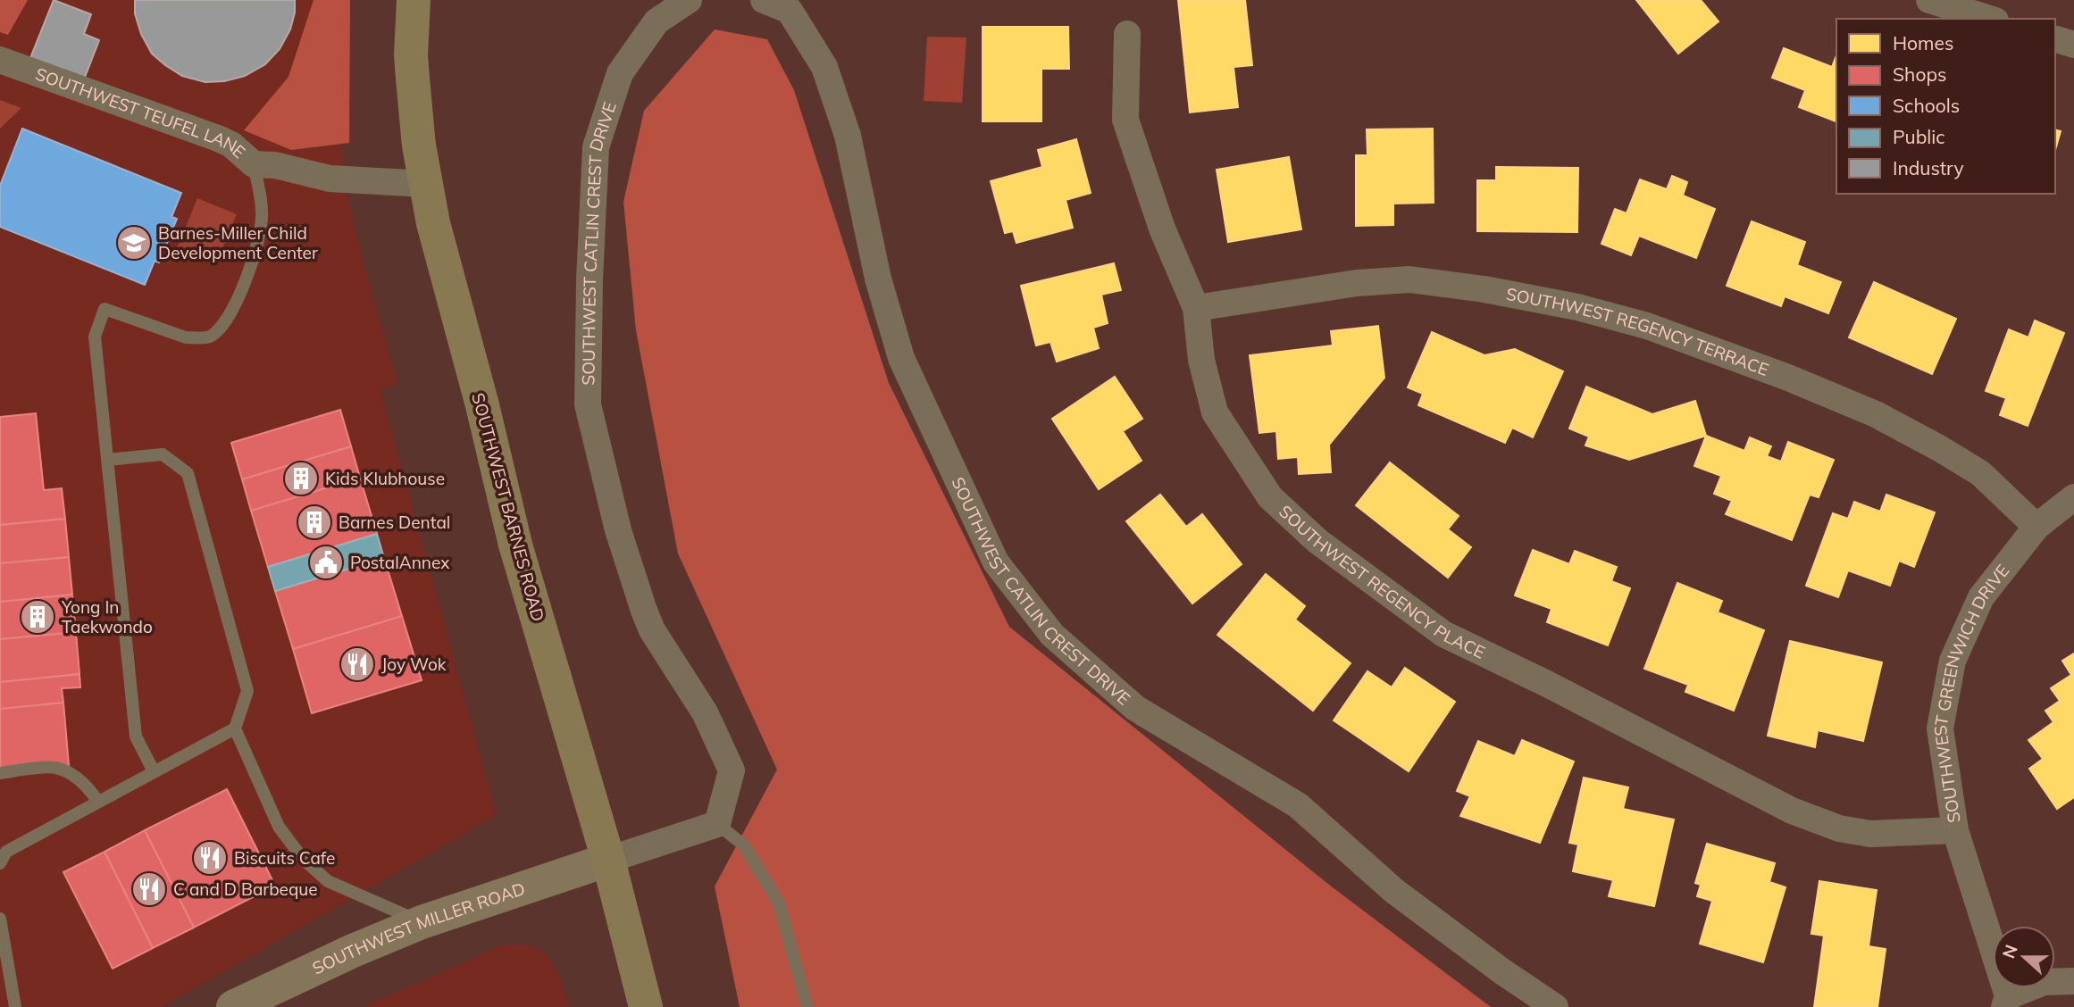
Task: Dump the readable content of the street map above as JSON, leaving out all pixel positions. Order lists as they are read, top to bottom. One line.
{"streets":{"main road":["SOUTHWEST BARNES ROAD","SOUTHWEST MILLER ROAD"],"street":["SOUTHWEST TEUFEL LANE","SOUTHWEST CATLIN CREST DRIVE","SOUTHWEST REGENCY TERRACE","SOUTHWEST REGENCY PLACE","SOUTHWEST GREENWICH DRIVE"]},"crossings":[["SOUTHWEST TEUFEL LANE","SOUTHWEST BARNES ROAD"],["SOUTHWEST REGENCY TERRACE","SOUTHWEST REGENCY PLACE"],["SOUTHWEST REGENCY TERRACE","SOUTHWEST GREENWICH DRIVE"],["SOUTHWEST BARNES ROAD","SOUTHWEST MILLER ROAD"],["SOUTHWEST REGENCY PLACE","SOUTHWEST GREENWICH DRIVE"]],"places":{"school or university":["Barnes-Miller Child Development Center"],"building":["Kids Klubhouse","Barnes Dental","Yong In Taekwondo"],"public building":["PostalAnnex"],"restaurant":["Joy Wok","Biscuits Cafe","C and D Barbeque"]},"legend":["Homes","Shops","Schools","Public","Industry"],"north":"left"}
